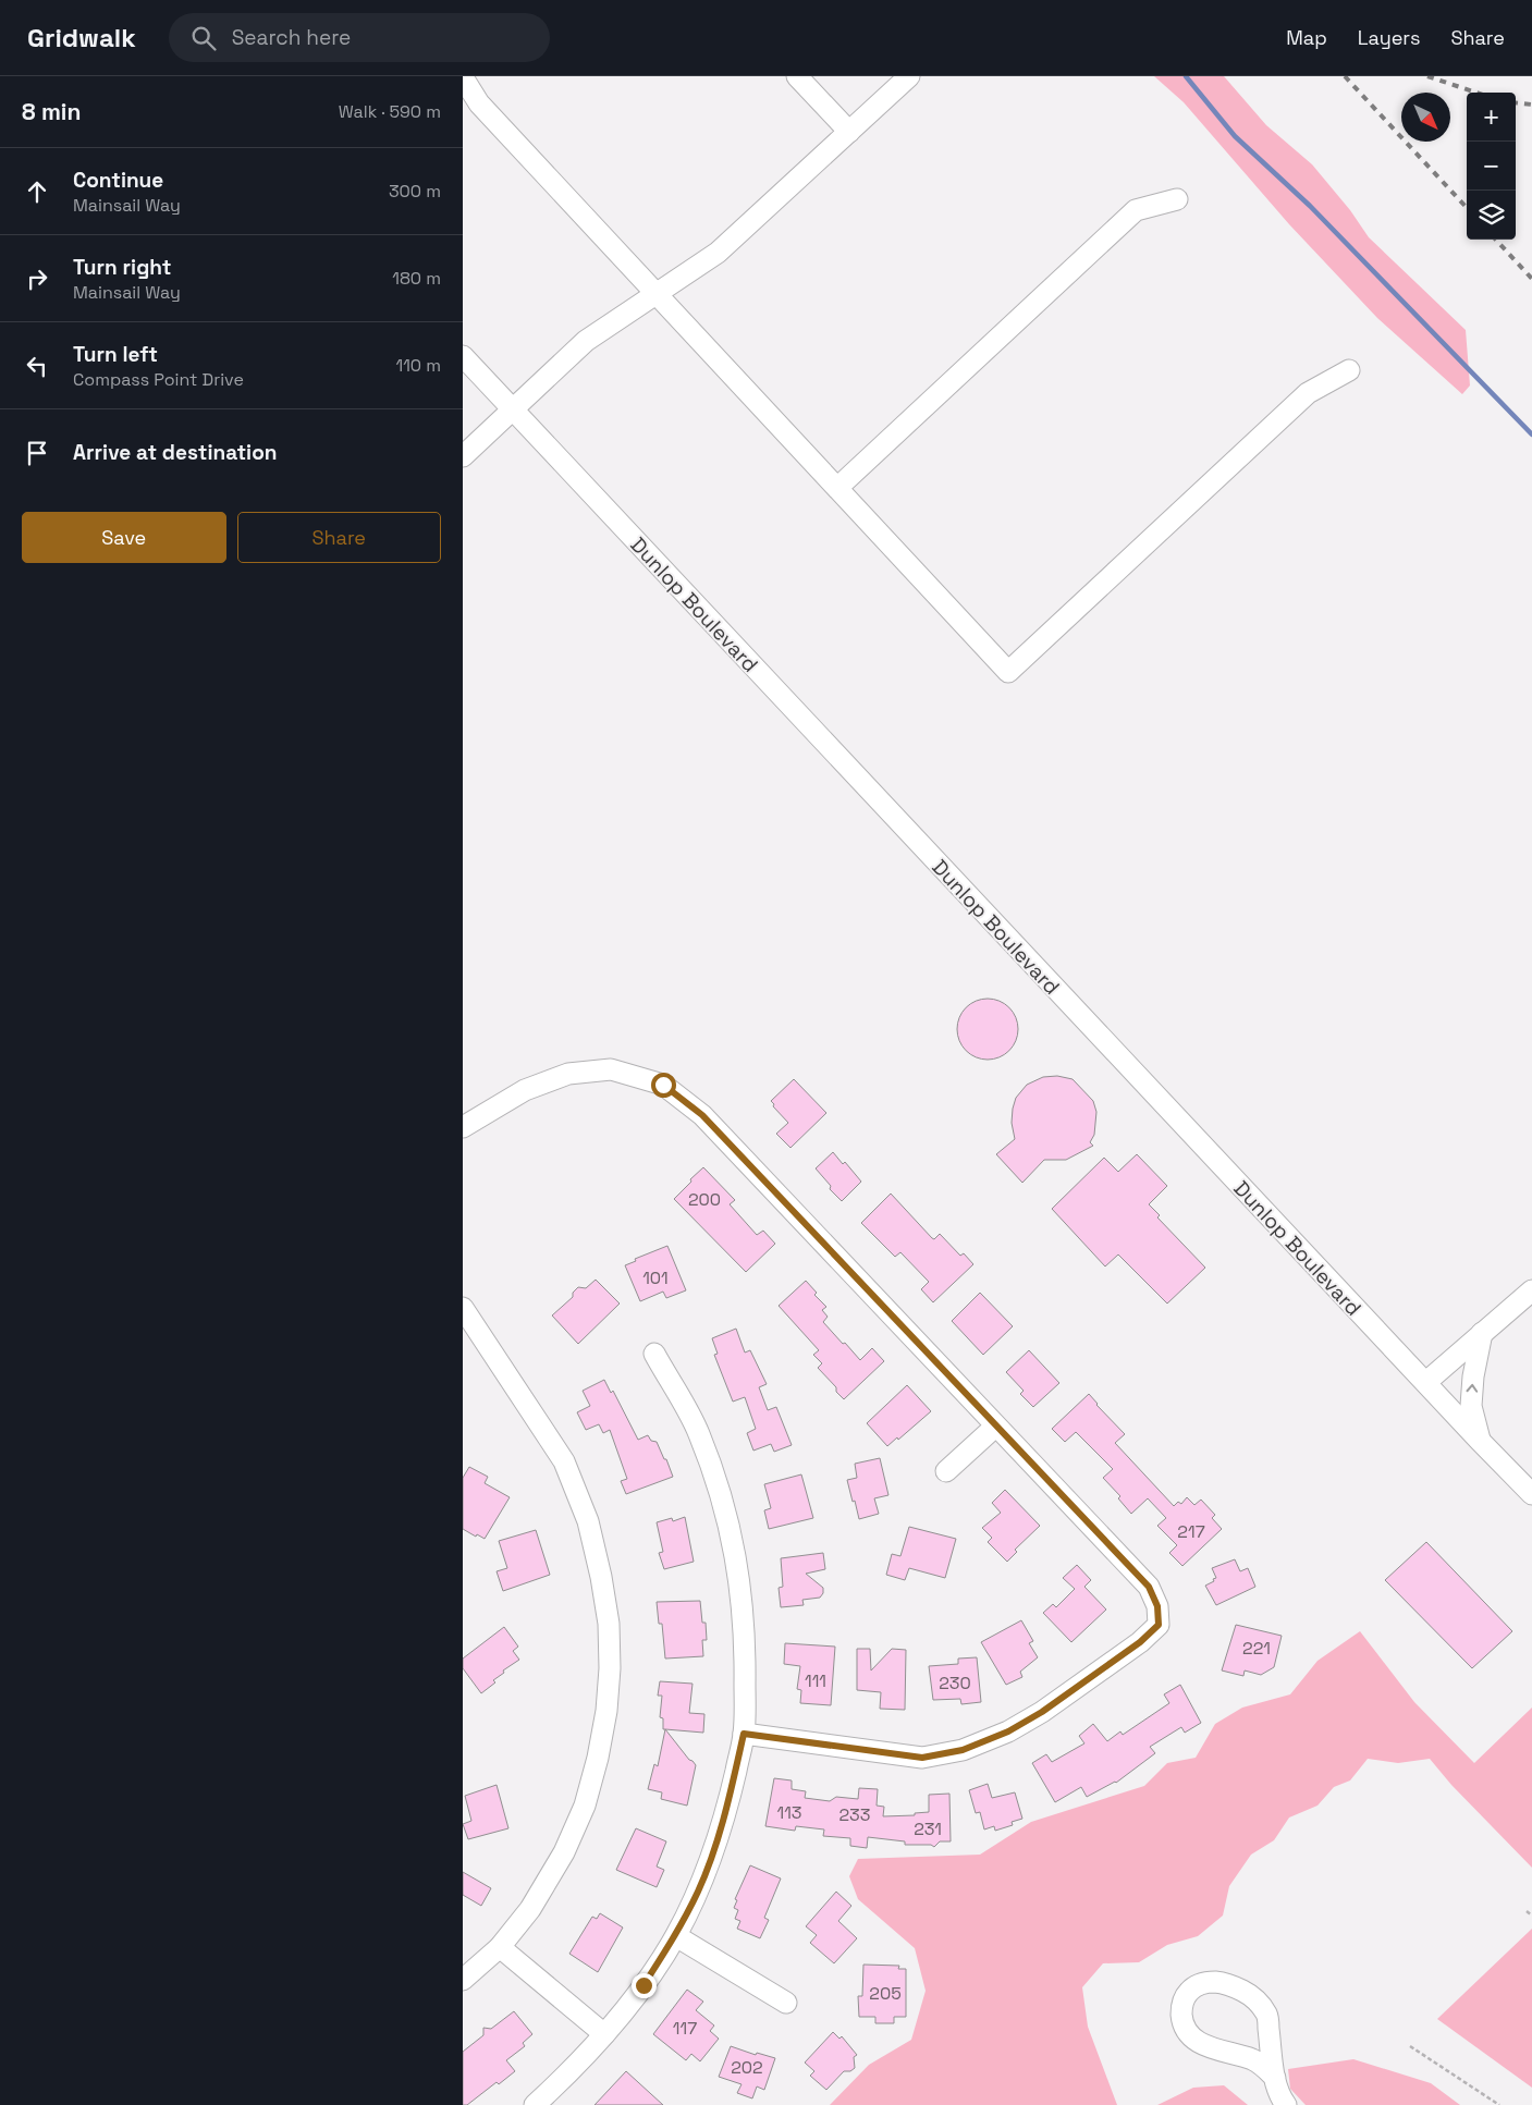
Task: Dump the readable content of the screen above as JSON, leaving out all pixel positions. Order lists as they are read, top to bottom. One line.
{"streets":{"street":["Dunlop Boulevard"]},"house_numbers":["200","101","217","221","111","230","113","233","231","205","117","202"],"north":"bottom right","page":{"header":"Gridwalk","search":"Search here","nav":["Map","Layers","Share"],"heading":["8 min","Walk · 590 m"],"map_buttons":["+","−"],"list":[["Continue","Mainsail Way","300 m"],["Turn right","Mainsail Way","180 m"],["Turn left","Compass Point Drive","110 m"],"Arrive at destination"],"buttons":["Save","Share"]}}
